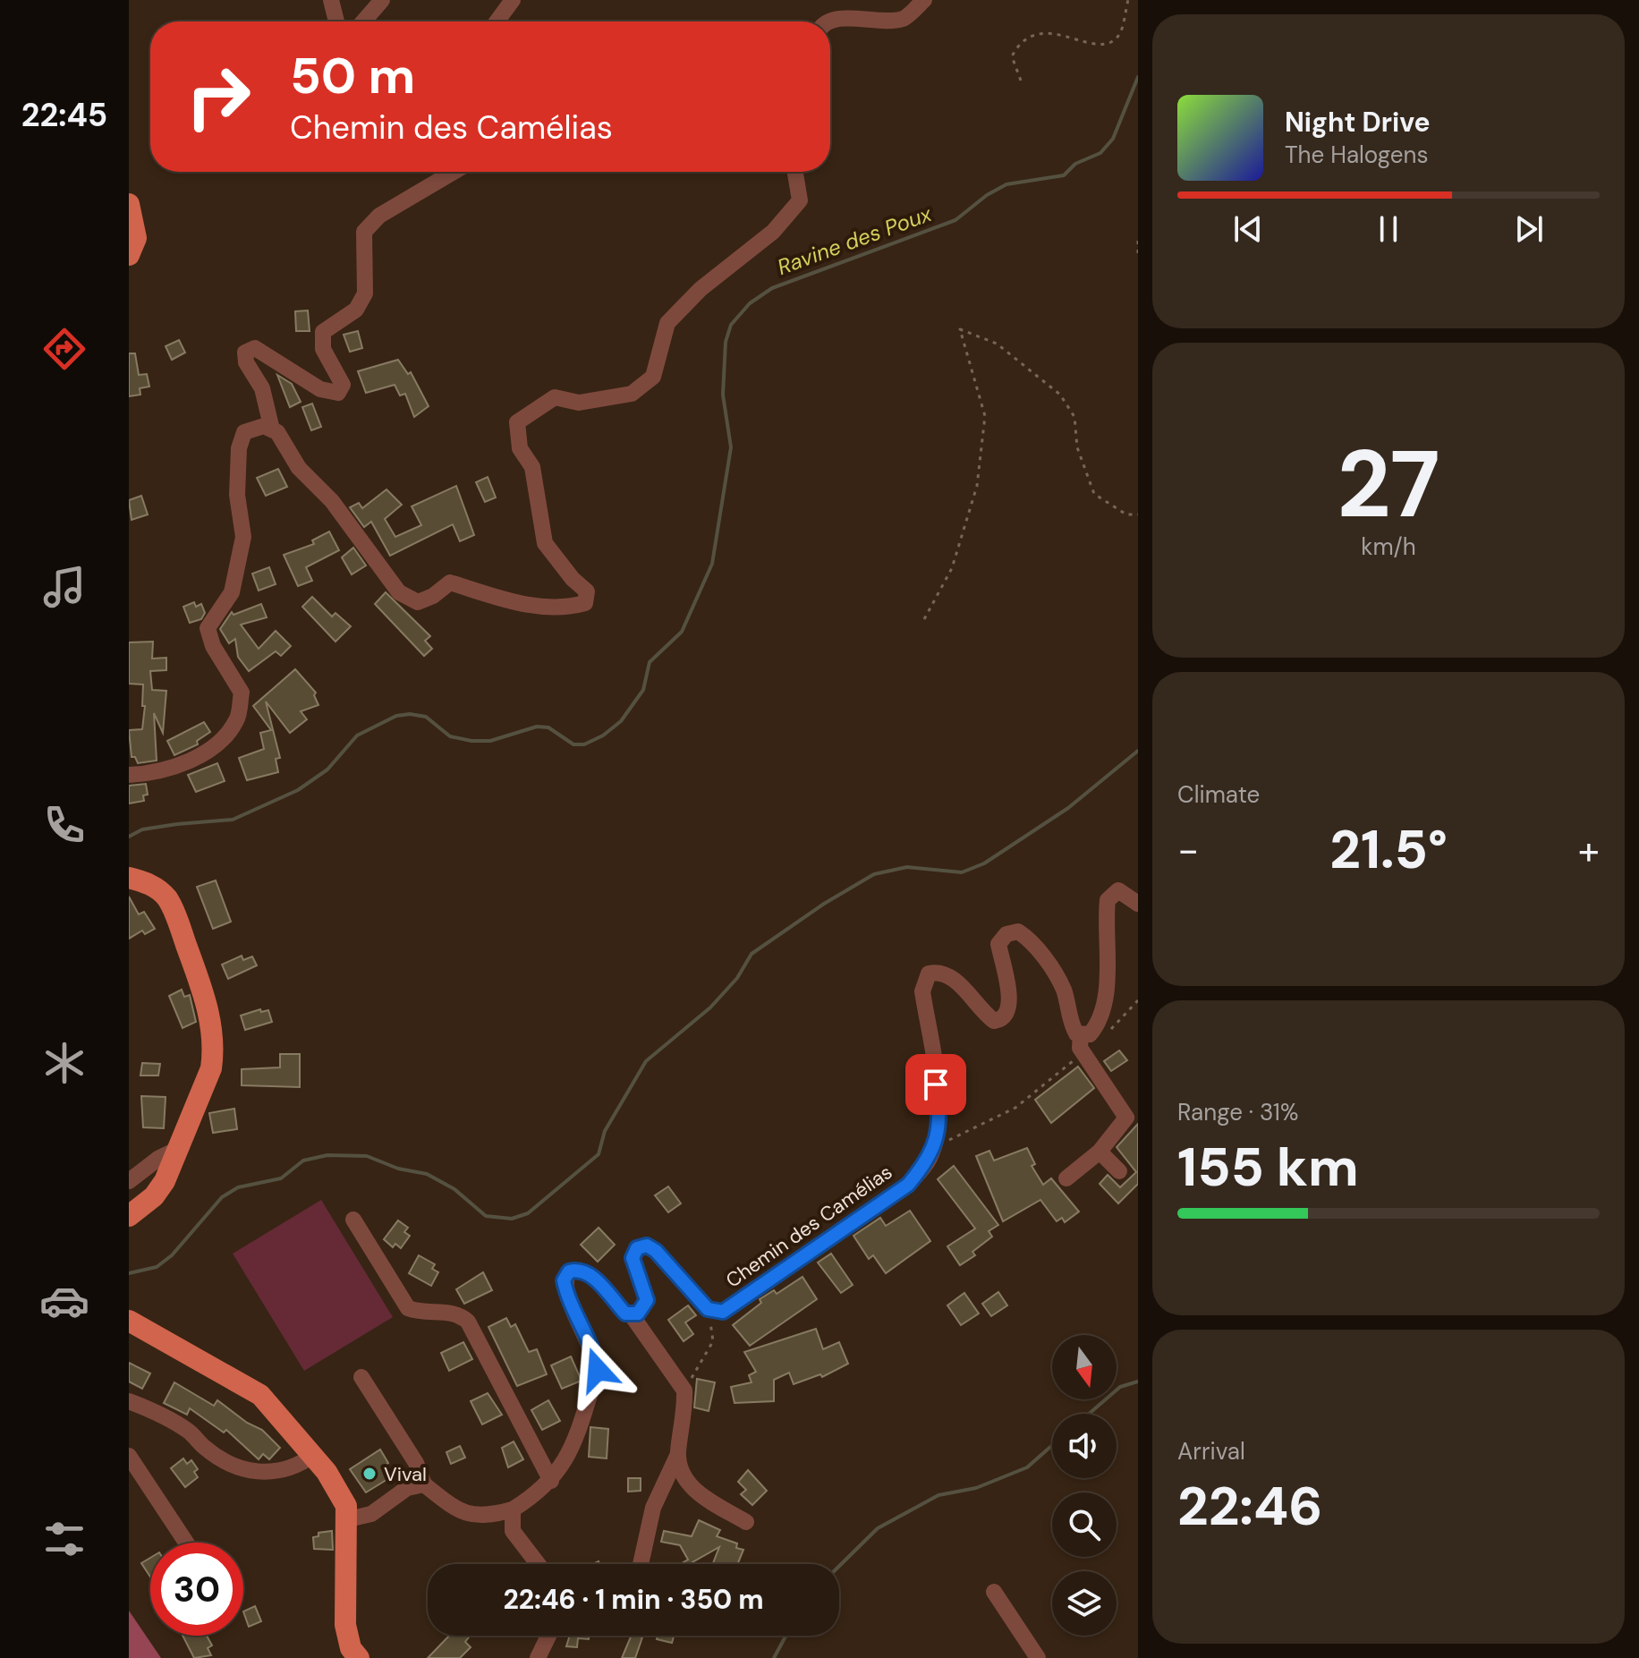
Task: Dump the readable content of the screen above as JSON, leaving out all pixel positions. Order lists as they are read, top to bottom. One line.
{"streets":{"street":["Chemin des Camélias"]},"water":["Ravine des Poux"],"places":["Vival"],"north":"bottom","page":{"tabs":"22:45","turn":["50 m","Chemin des Camélias"],"song":["Night Drive","The Halogens"],"tile":[["27","km/h"],"Climate",["Range · 31%","155 km"],["Arrival","22:46"]],"heat":["−","21.5°","+"],"limit":"30","trip":"22:46 · 1 min · 350 m"}}
